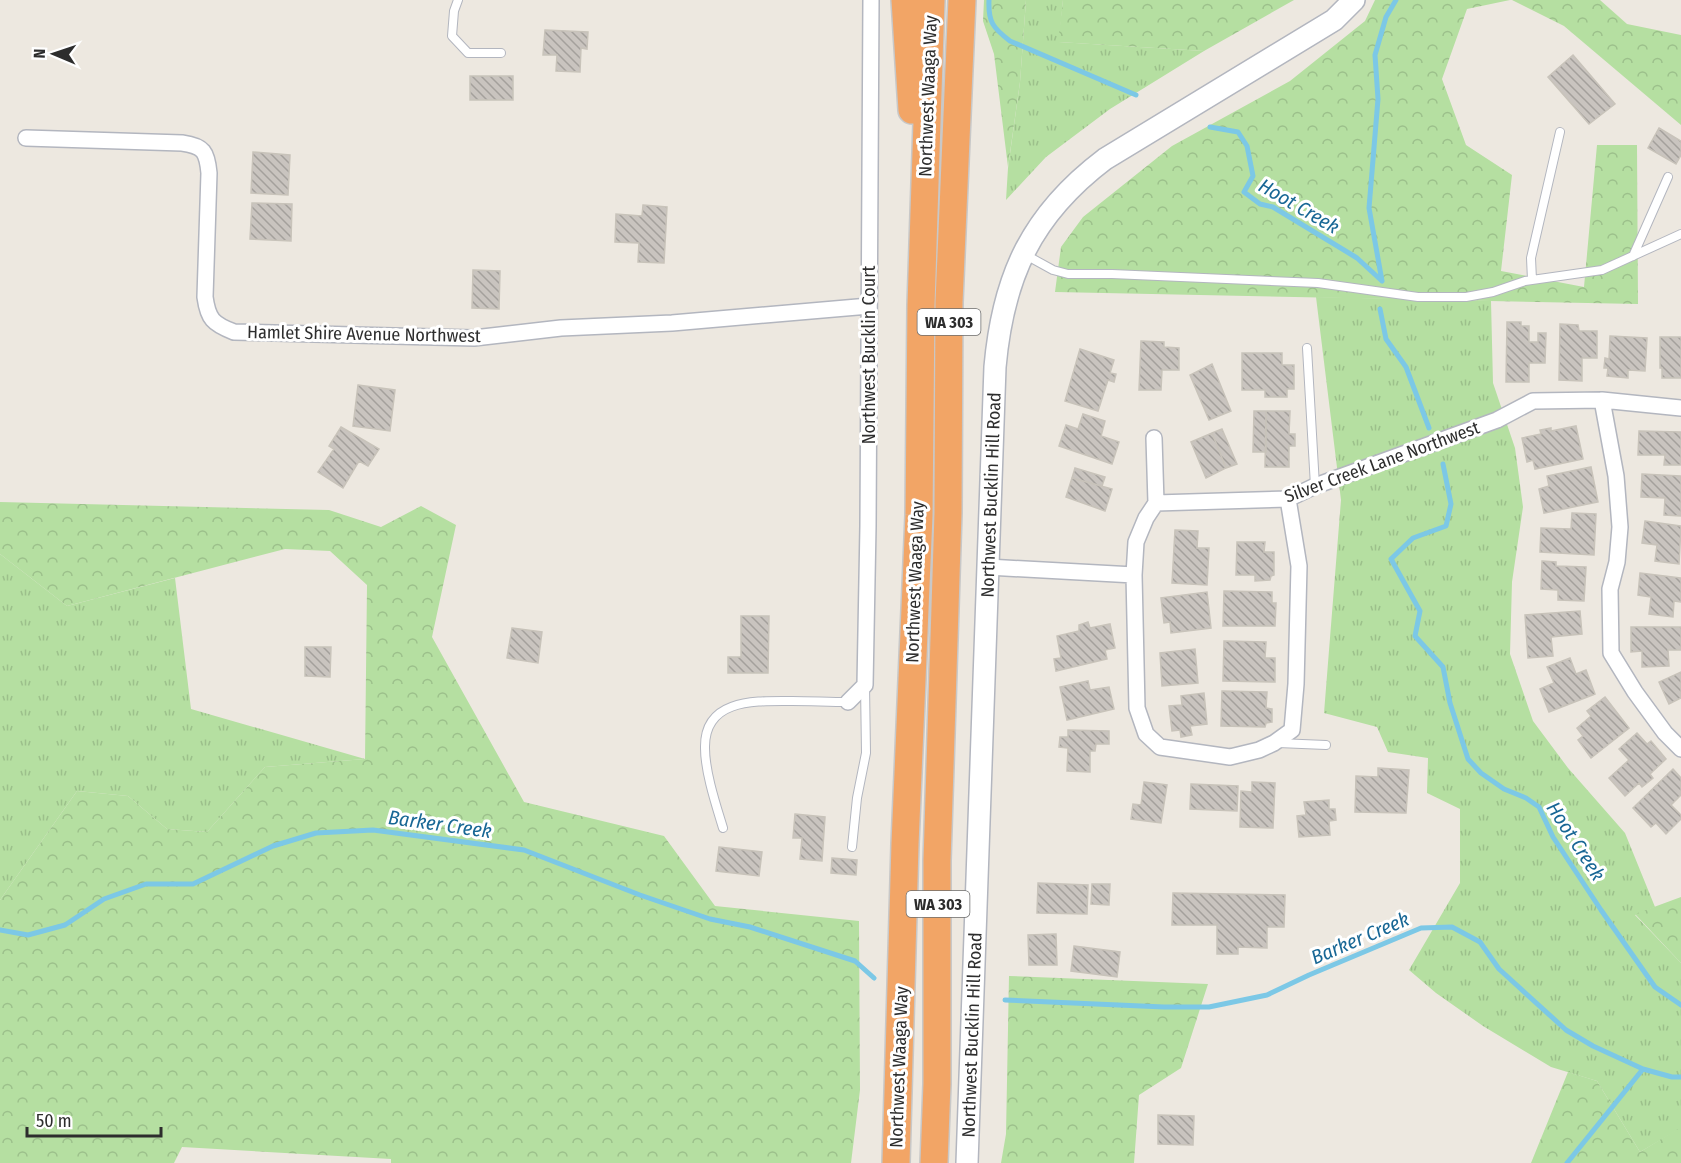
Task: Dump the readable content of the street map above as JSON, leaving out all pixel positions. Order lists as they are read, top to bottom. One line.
{"streets":{"highway":["Northwest Waaga Way","WA 303"],"main road":["Northwest Bucklin Hill Road"],"street":["Hamlet Shire Avenue Northwest","Northwest Bucklin Court","Silver Creek Lane Northwest"]},"crossings":[["Hamlet Shire Avenue Northwest","Northwest Bucklin Court"]],"water":["Hoot Creek","Barker Creek"],"scale_bar":"50 m","north":"left"}
